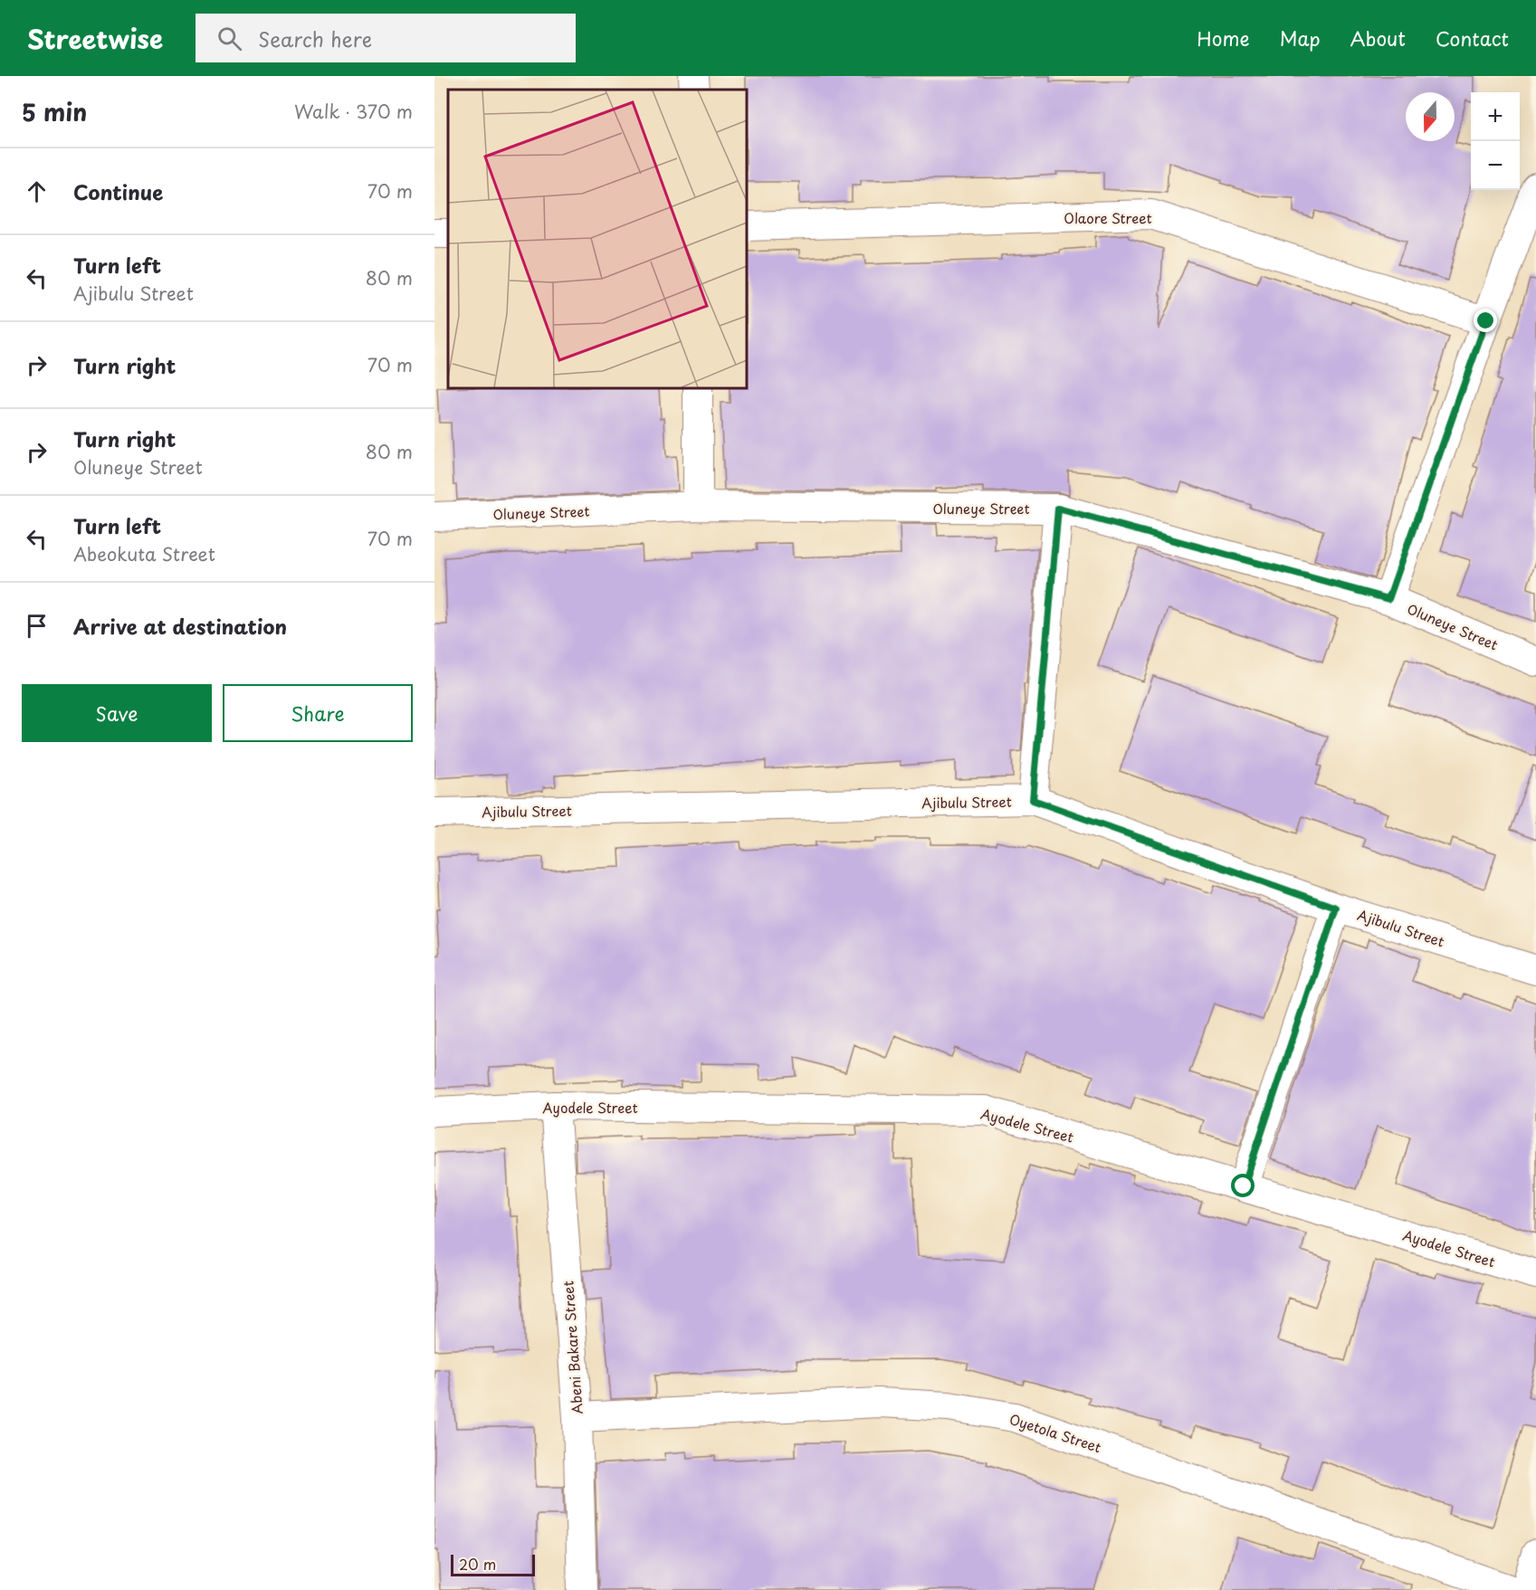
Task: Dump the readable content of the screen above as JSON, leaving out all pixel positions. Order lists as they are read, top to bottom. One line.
{"streets":{"street":["Olaore Street","Oluneye Street","Ajibulu Street","Ayodele Street","Abeni Bakare Street","Oyetola Street"]},"crossings":[["Ayodele Street","Abeni Bakare Street"],["Abeni Bakare Street","Oyetola Street"]],"scale_bar":"20 m","north":"bottom","page":{"header":"Streetwise","search":"Search here","nav":["Home","Map","About","Contact"],"heading":["5 min","Walk · 370 m"],"map_buttons":["+","−"],"list":[["Continue","70 m"],["Turn left","Ajibulu Street","80 m"],["Turn right","70 m"],["Turn right","Oluneye Street","80 m"],["Turn left","Abeokuta Street","70 m"],"Arrive at destination"],"buttons":["Save","Share"],"scale":"20 m"}}
